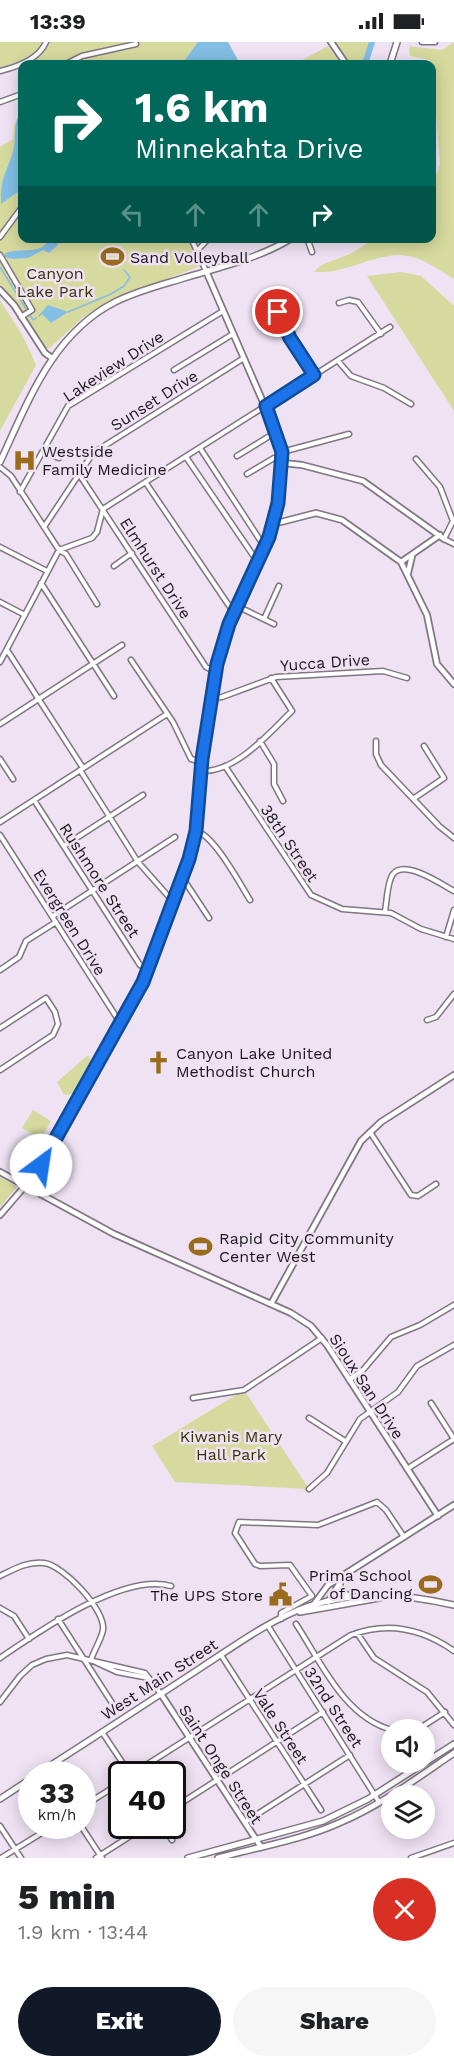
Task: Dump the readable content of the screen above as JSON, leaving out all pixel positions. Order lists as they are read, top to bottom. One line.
{"streets":{"main road":["West Main Street"],"street":["Lakeview Drive","Sunset Drive","Elmhurst Drive","Yucca Drive","38th Street","Rushmore Street","Evergreen Drive","Sioux San Drive","32nd Street","Vale Street","Saint Onge Street"]},"crossings":[["Sunset Drive","Elmhurst Drive"],["Sioux San Drive","West Main Street"],["West Main Street","32nd Street"],["West Main Street","Vale Street"],["West Main Street","Saint Onge Street"]],"parks":["Canyon Lake Park","Kiwanis Mary Hall Park"],"places":{"sports":["Sand Volleyball","Rapid City Community Center West","Prima School of Dancing"],"hospital":["Westside Family Medicine"],"church":["Canyon Lake United Methodist Church"],"public building":["The UPS Store"]},"page":{"status":"13:39","turn":["1.6 km","Minnekahta Drive"],"speed":"33 km/h","limit":"40","heading":["5 min","1.9 km · 13:44"],"buttons":["Exit","Share"]}}
